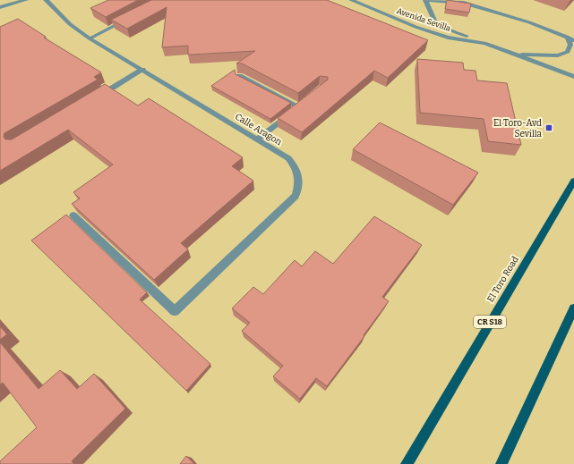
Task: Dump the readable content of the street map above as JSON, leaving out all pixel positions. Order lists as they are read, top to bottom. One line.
{"streets":{"main road":["El Toro Road","CR S18"],"street":["Avenida Sevilla","Calle Aragon"]},"places":{"transit":["El Toro-Avd Sevilla"]}}
